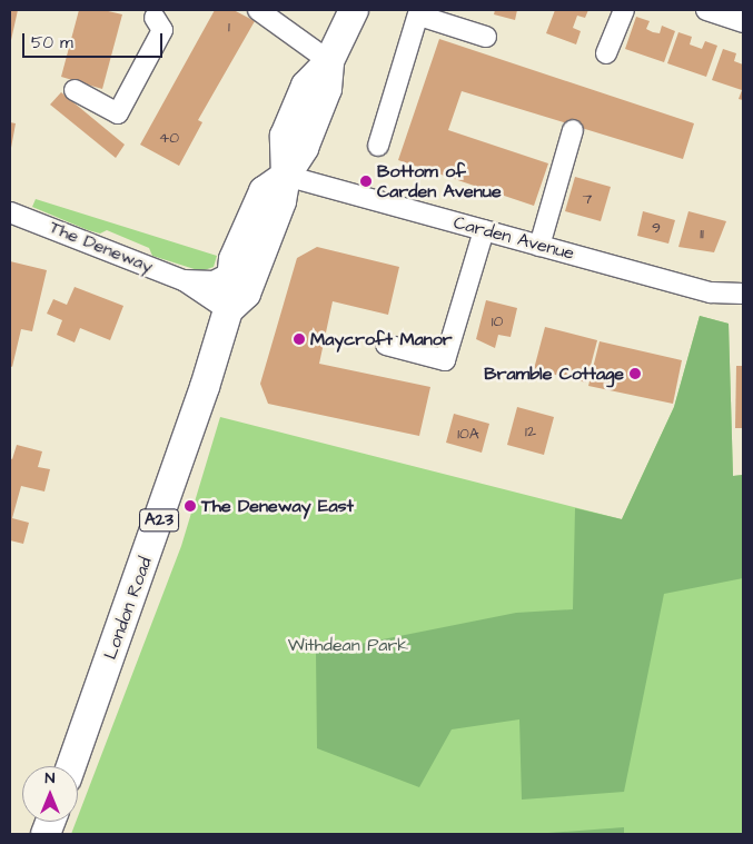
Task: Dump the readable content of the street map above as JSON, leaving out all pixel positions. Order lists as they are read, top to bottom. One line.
{"streets":{"highway":["A23","London Road"],"street":["Carden Avenue","The Deneway"]},"crossings":[["Carden Avenue","London Road"],["The Deneway","London Road"]],"parks":["Withdean Park"],"places":["Bottom of Carden Avenue","Maycroft Manor","Bramble Cottage","The Deneway East"],"house_numbers":["1","40","7","9","11","10","12","10A"],"scale_bar":"50 m","north":"top"}
